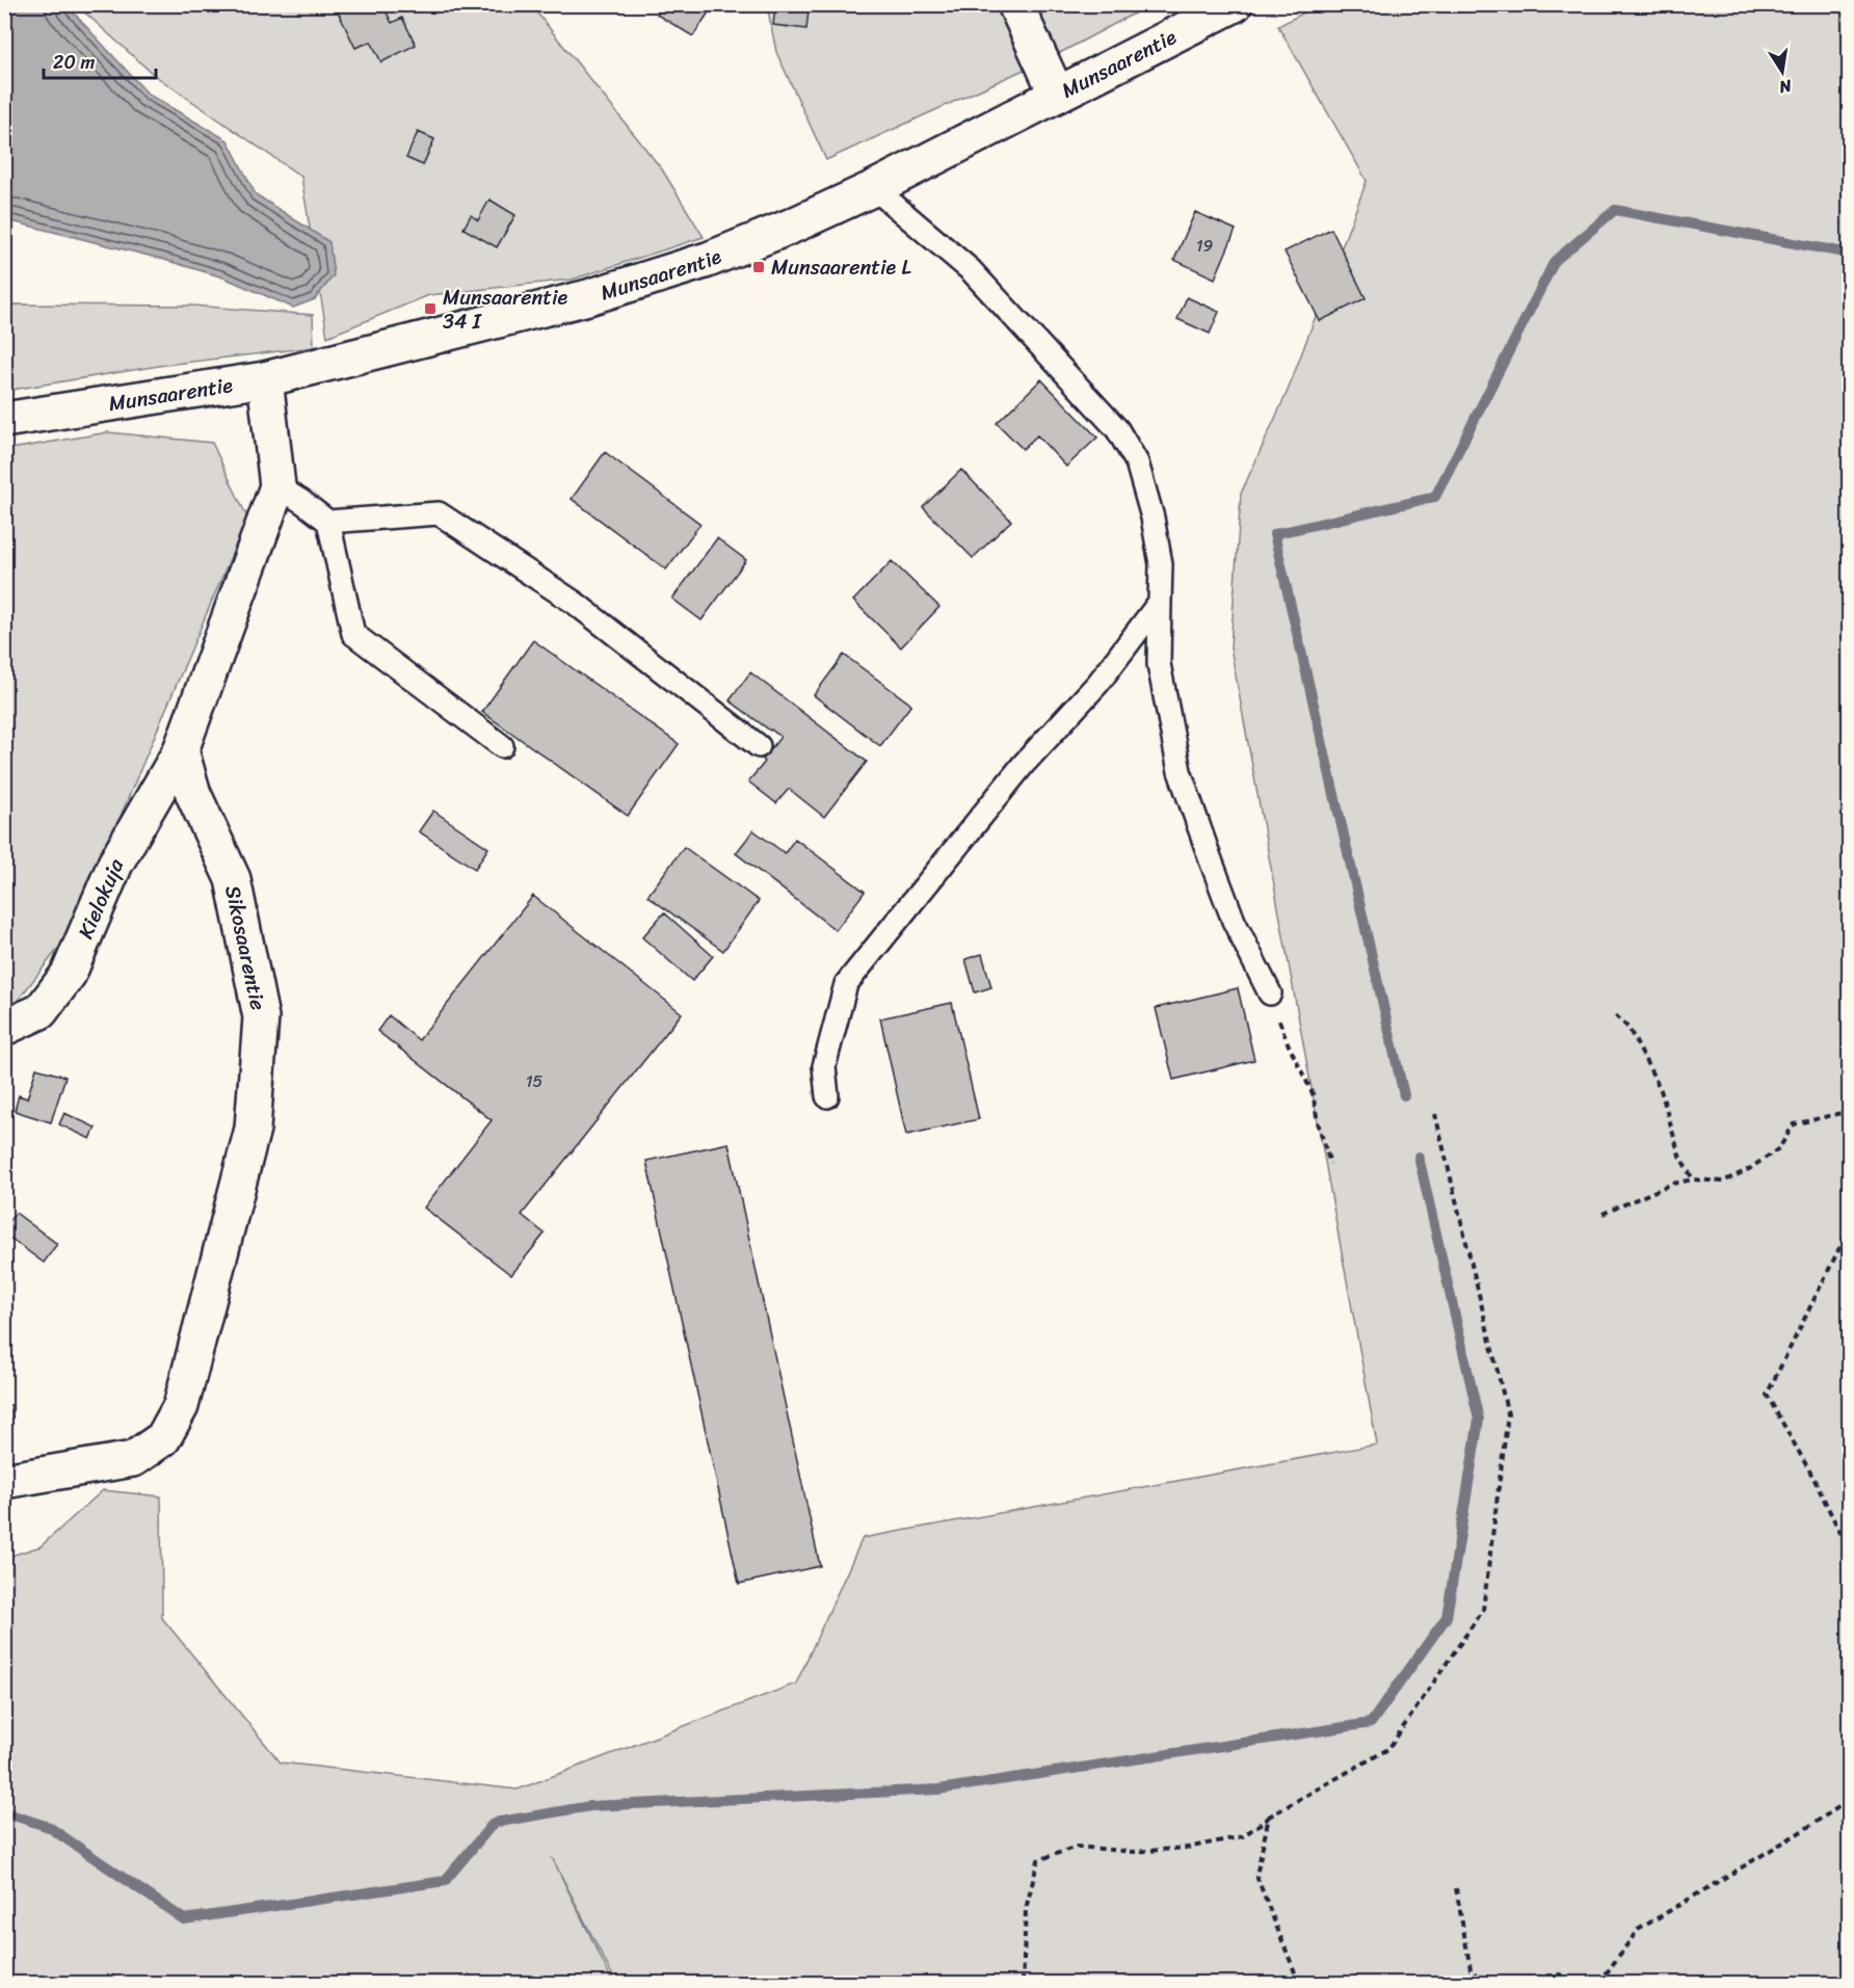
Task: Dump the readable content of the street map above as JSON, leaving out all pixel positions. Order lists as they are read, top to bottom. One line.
{"streets":{"street":["Munsaarentie","Kielokuja","Sikosaarentie"]},"crossings":[["Kielokuja","Sikosaarentie"]],"places":{"transit":["Munsaarentie L","Munsaarentie 34 I"]},"house_numbers":["19","15"],"scale_bar":"20 m","north":"bottom"}
